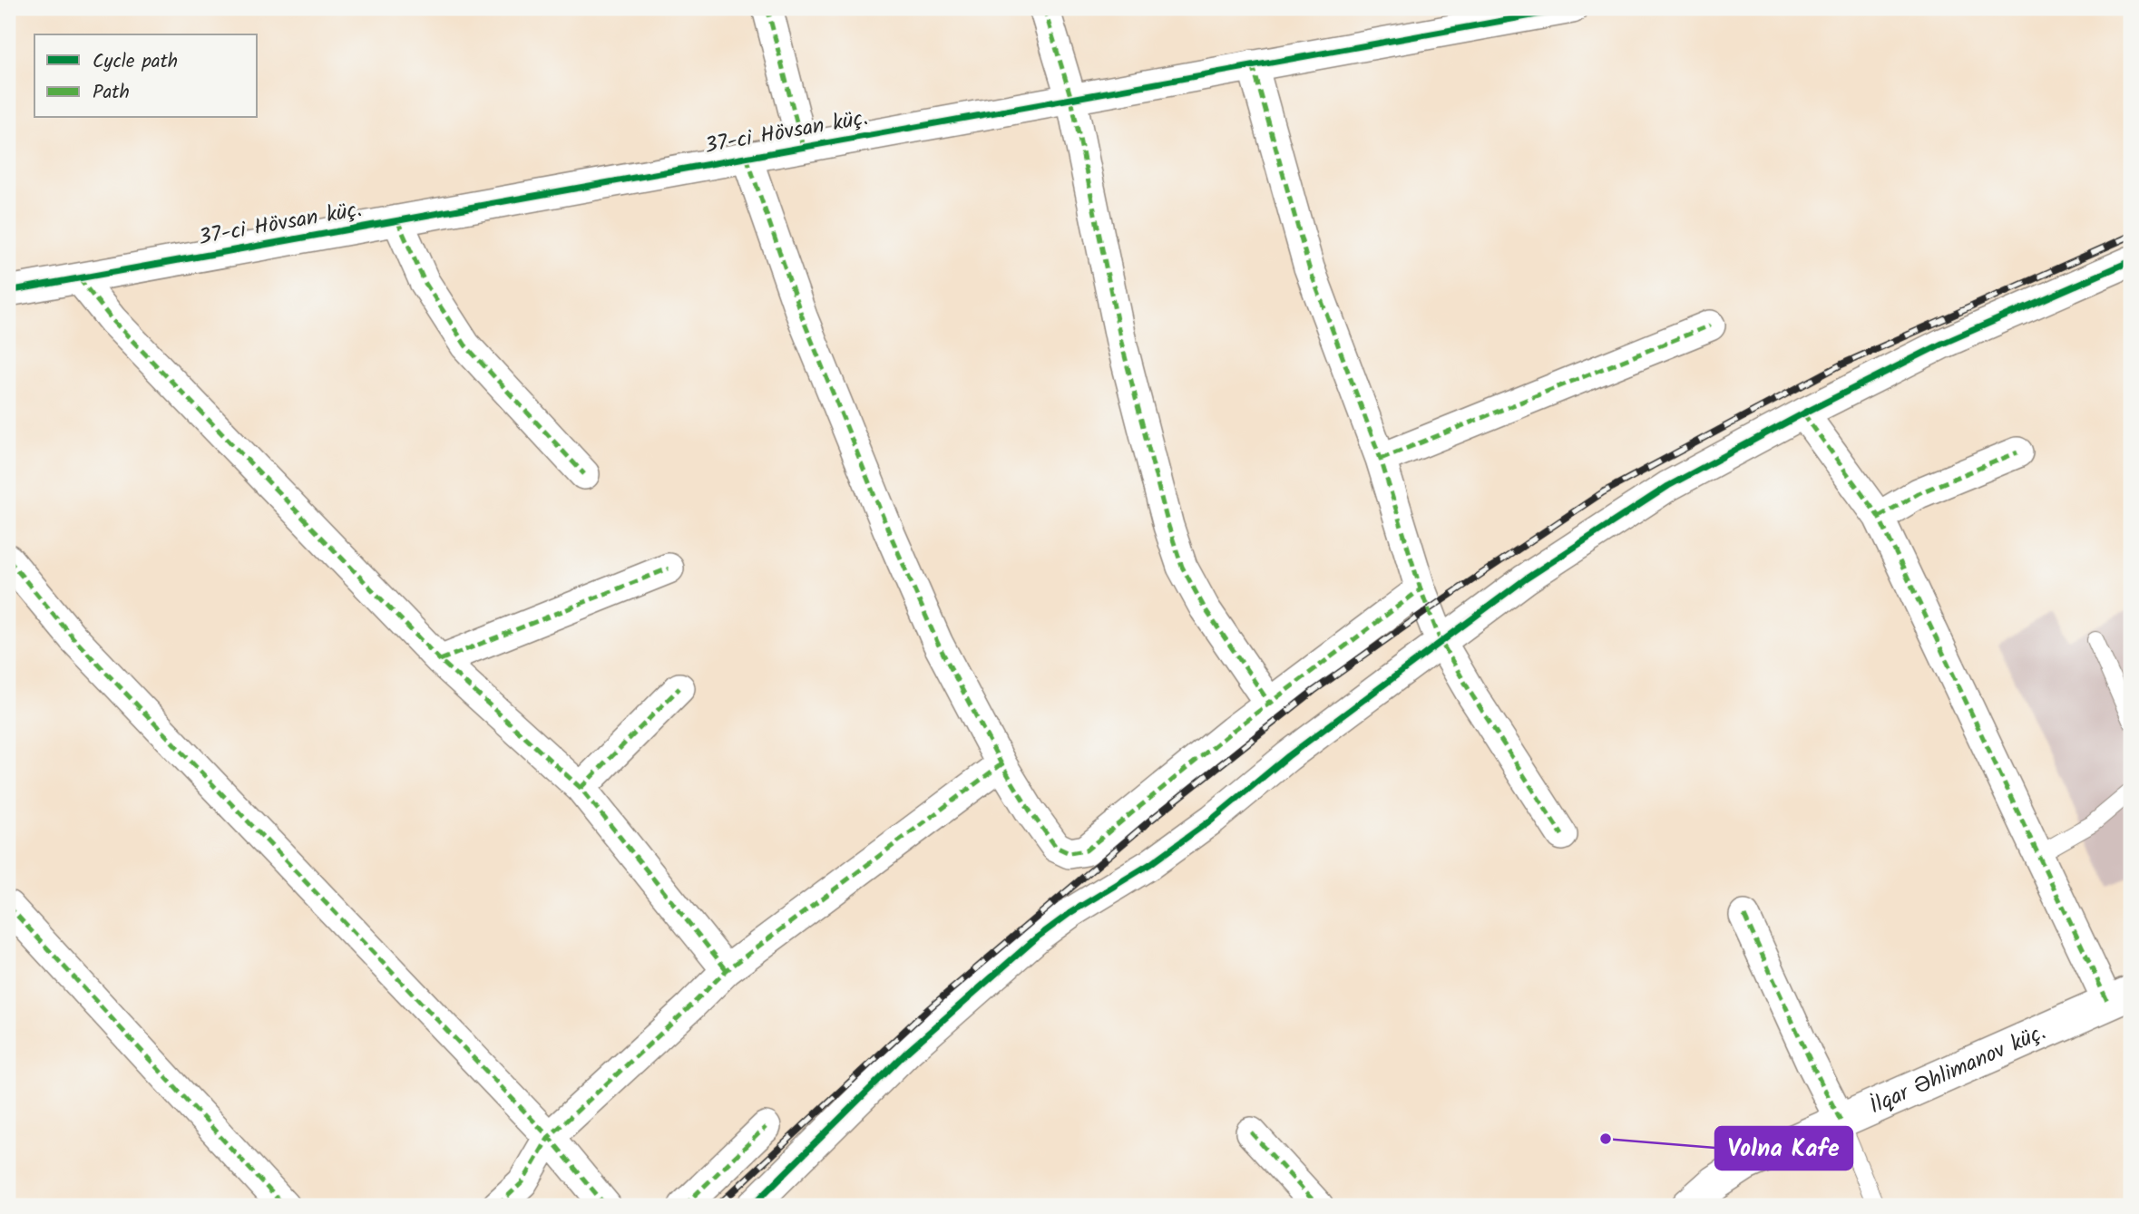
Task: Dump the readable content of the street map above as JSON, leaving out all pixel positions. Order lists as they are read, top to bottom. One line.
{"streets":{"street":["37-ci Hövsan küç.","İlqar Əhlimanov küç."]},"places":["Volna Kafe"],"legend":["Cycle path","Path"]}
